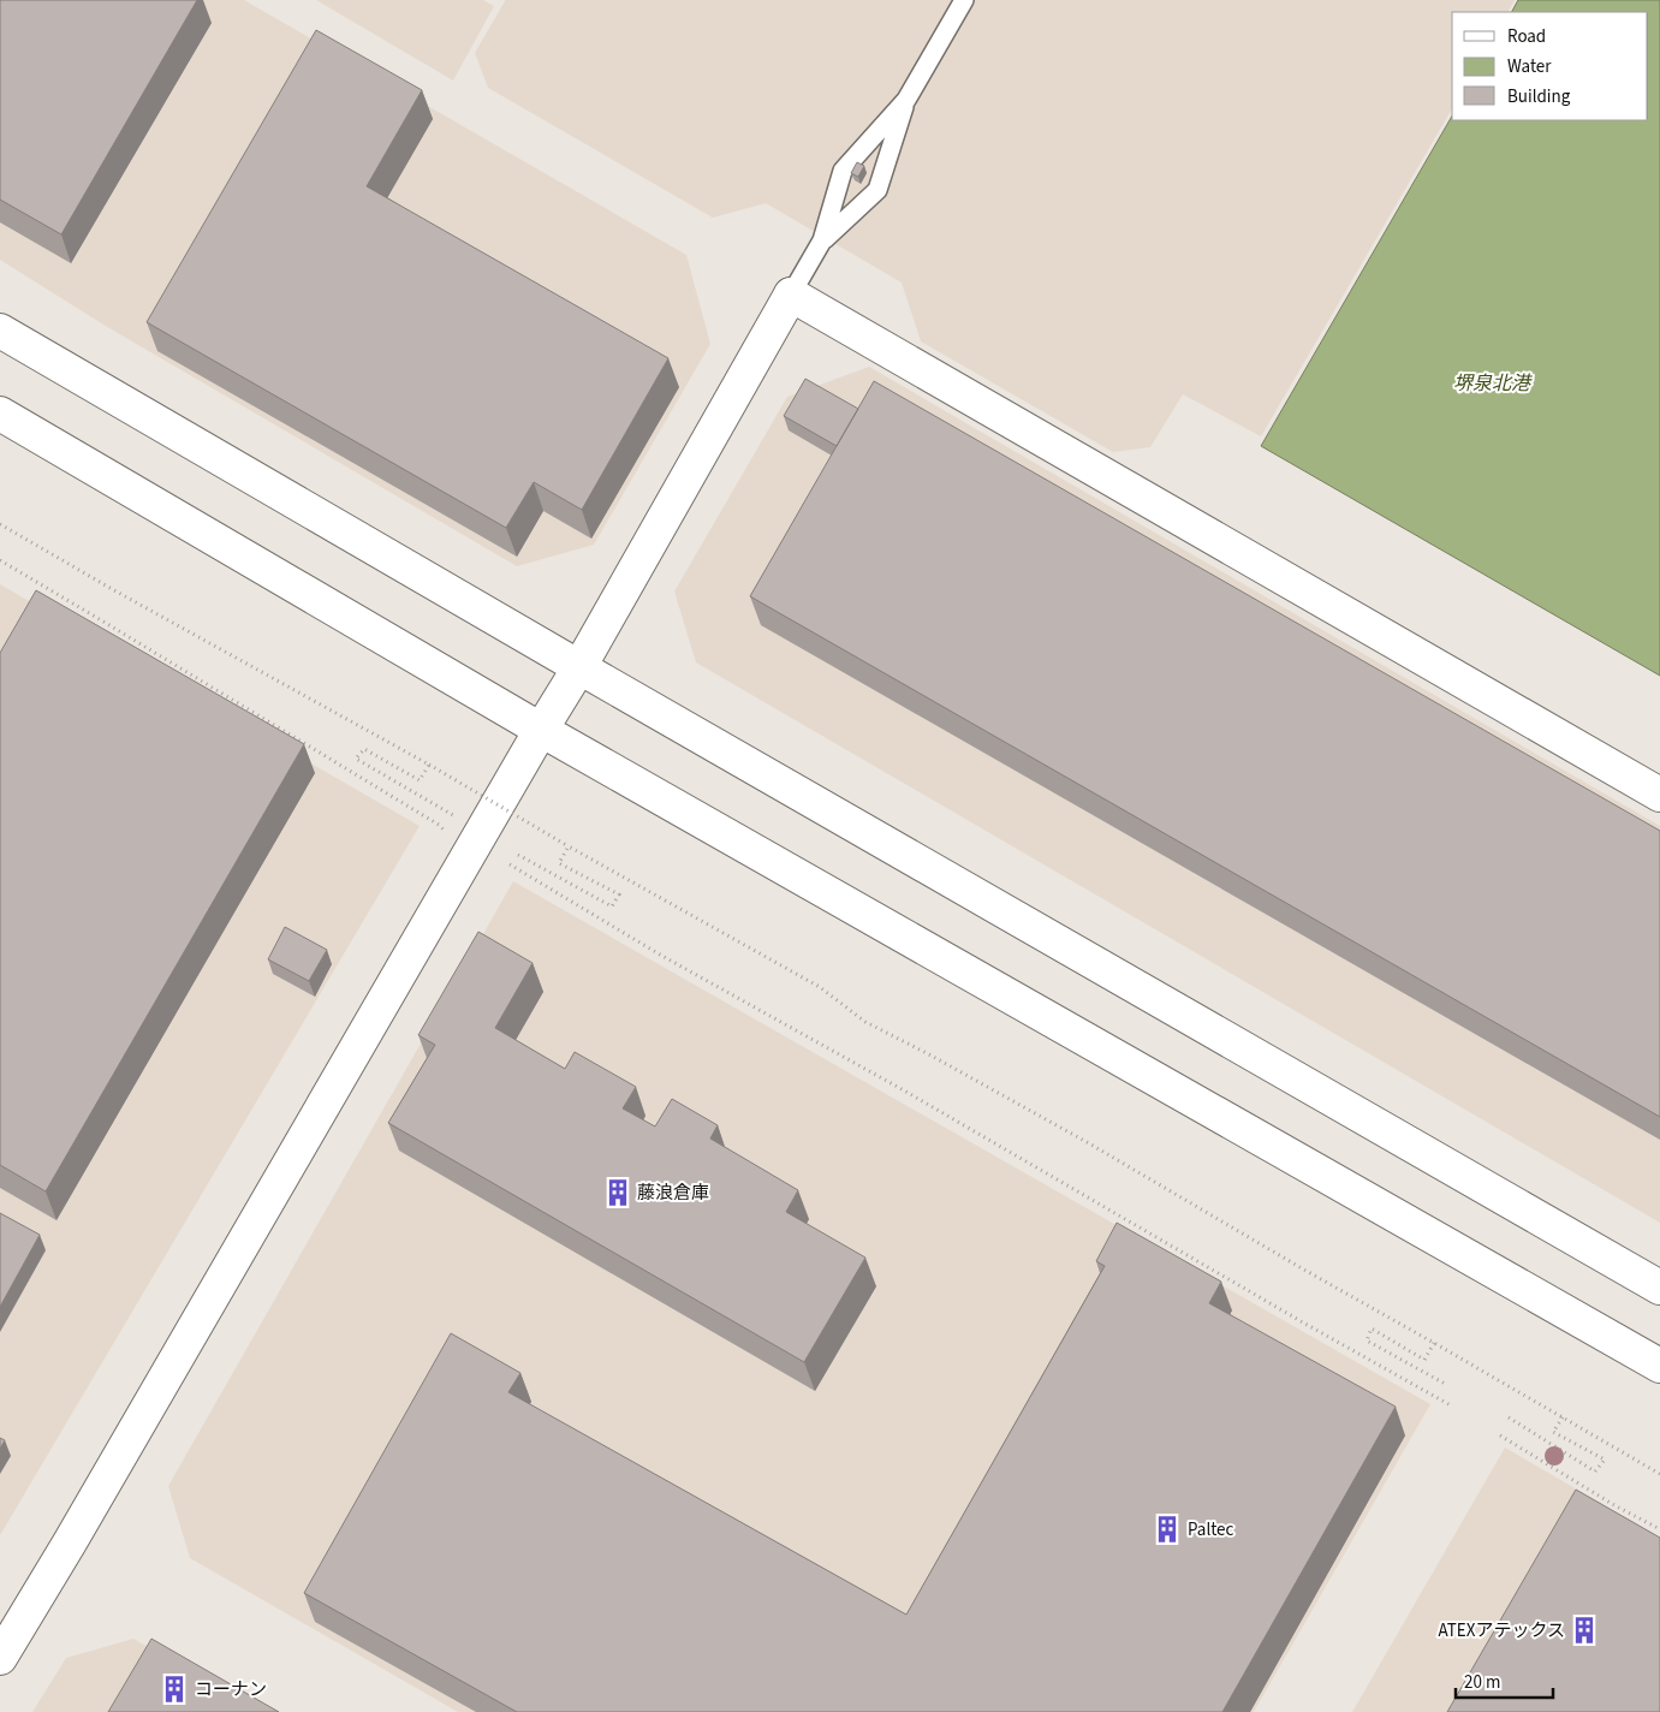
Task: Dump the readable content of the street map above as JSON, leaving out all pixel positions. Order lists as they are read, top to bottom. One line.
{"water":["堺泉北港"],"places":{"building":["藤浪倉庫","Paltec","ATEXアテックス","コーナン"]},"legend":["Road","Water","Building"],"scale_bar":"20 m"}
